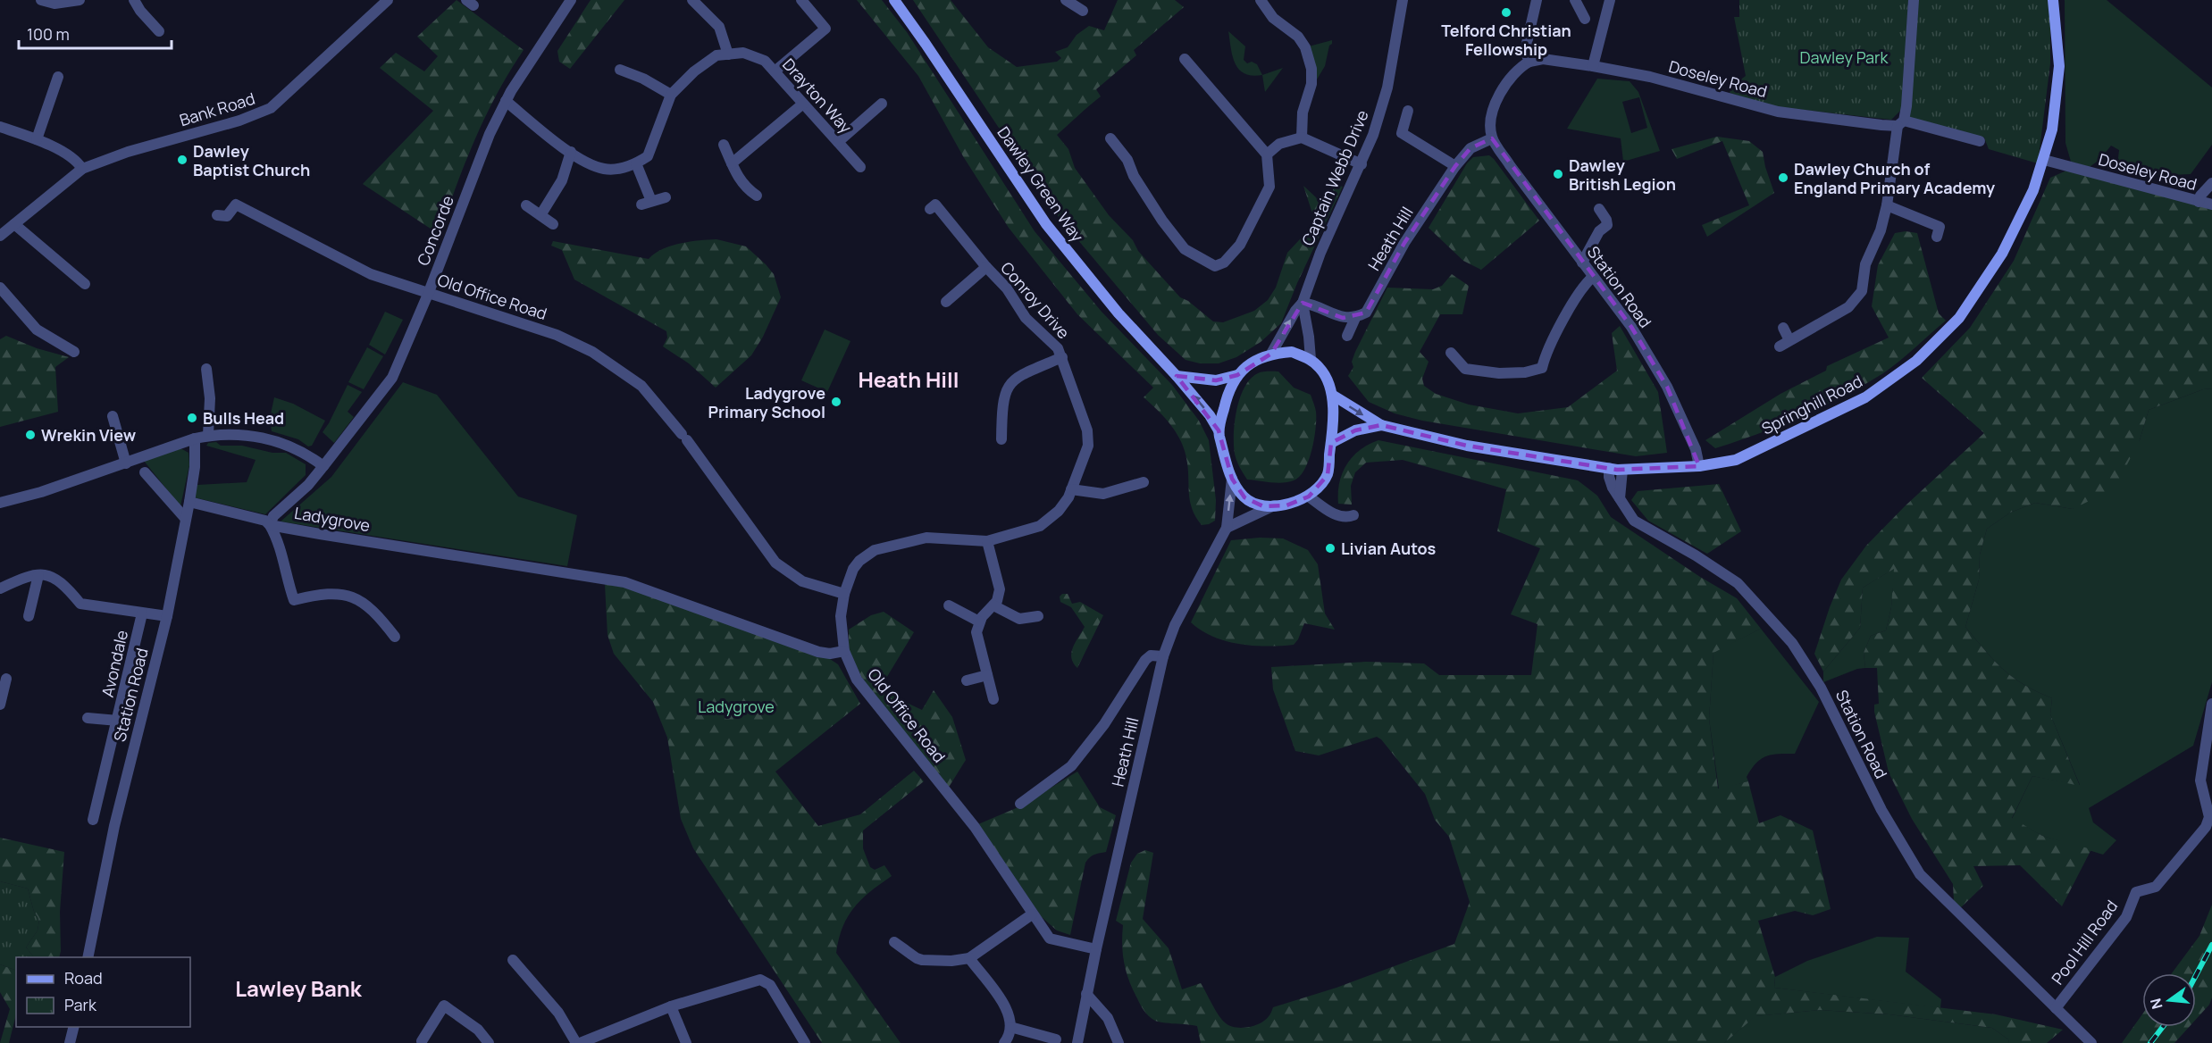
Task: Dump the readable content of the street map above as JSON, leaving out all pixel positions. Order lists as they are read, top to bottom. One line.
{"streets":{"main road":["Dawley Green Way","Springhill Road"],"street":["Doseley Road","Drayton Way","Bank Road","Captain Webb Drive","Concorde","Heath Hill","Station Road","Old Office Road","Conroy Drive","Ladygrove","Avondale","Pool Hill Road"]},"crossings":[["Doseley Road","Springhill Road"],["Captain Webb Drive","Dawley Green Way"],["Captain Webb Drive","Heath Hill"],["Captain Webb Drive","Springhill Road"],["Dawley Green Way","Heath Hill"],["Dawley Green Way","Springhill Road"],["Concorde","Old Office Road"],["Concorde","Ladygrove"],["Heath Hill","Station Road"],["Heath Hill","Old Office Road"],["Heath Hill","Springhill Road"],["Station Road","Springhill Road"],["Station Road","Ladygrove"],["Station Road","Pool Hill Road"],["Old Office Road","Conroy Drive"],["Old Office Road","Ladygrove"]],"districts":["Heath Hill","Lawley Bank"],"parks":["Dawley Park","Ladygrove"],"places":["Telford Christian Fellowship","Dawley Baptist Church","Dawley British Legion","Dawley Church of England Primary Academy","Ladygrove Primary School","Bulls Head","Wrekin View","Livian Autos"],"legend":["Road","Park"],"scale_bar":"100 m","north":"left"}
